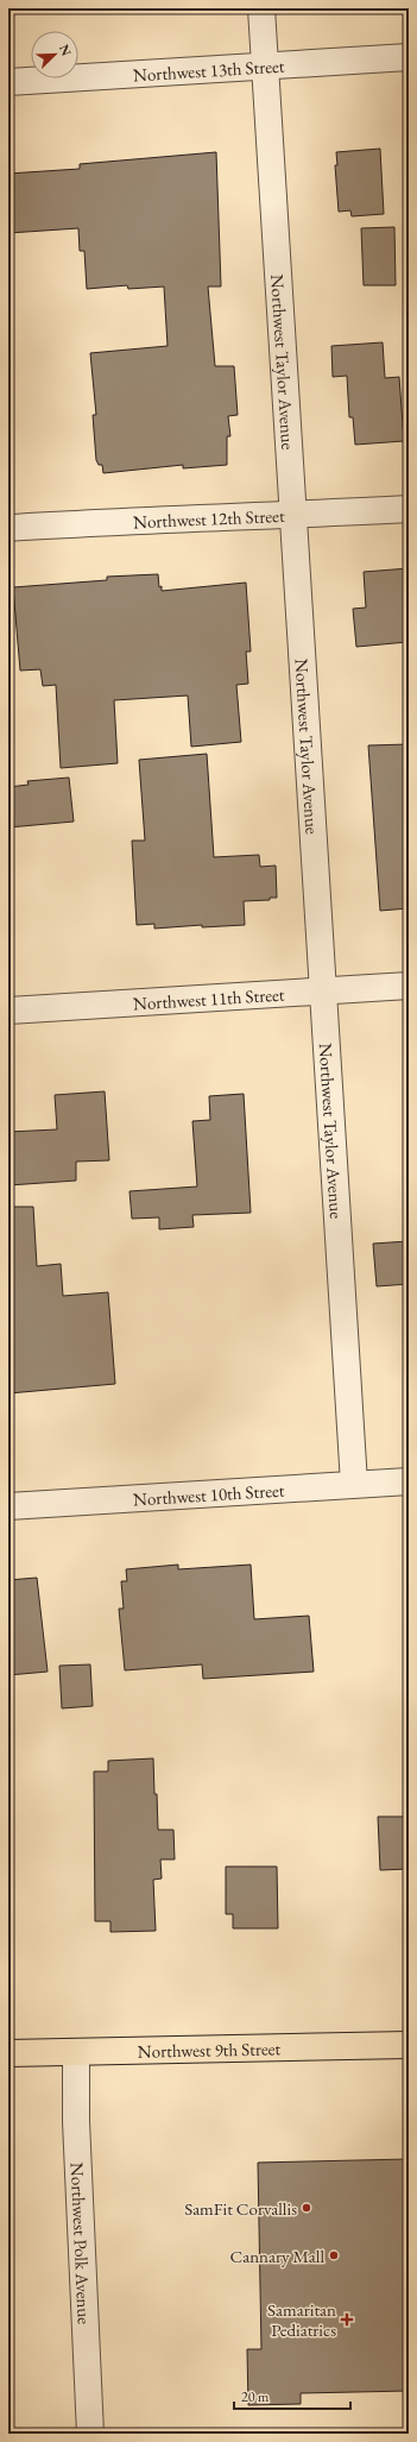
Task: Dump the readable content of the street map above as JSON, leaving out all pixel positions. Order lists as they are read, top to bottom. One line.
{"streets":{"main road":["Northwest 9th Street"],"street":["Northwest 13th Street","Northwest Taylor Avenue","Northwest 12th Street","Northwest 11th Street","Northwest 10th Street","Northwest Polk Avenue"]},"crossings":[["Northwest 13th Street","Northwest Taylor Avenue"],["Northwest Taylor Avenue","Northwest 12th Street"],["Northwest Taylor Avenue","Northwest 11th Street"],["Northwest Taylor Avenue","Northwest 10th Street"],["Northwest 9th Street","Northwest Polk Avenue"]],"places":{"other":["SamFit Corvallis","Cannary Mall"],"health":["Samaritan Pediatrics"]},"scale_bar":"20 m","north":"top right"}
